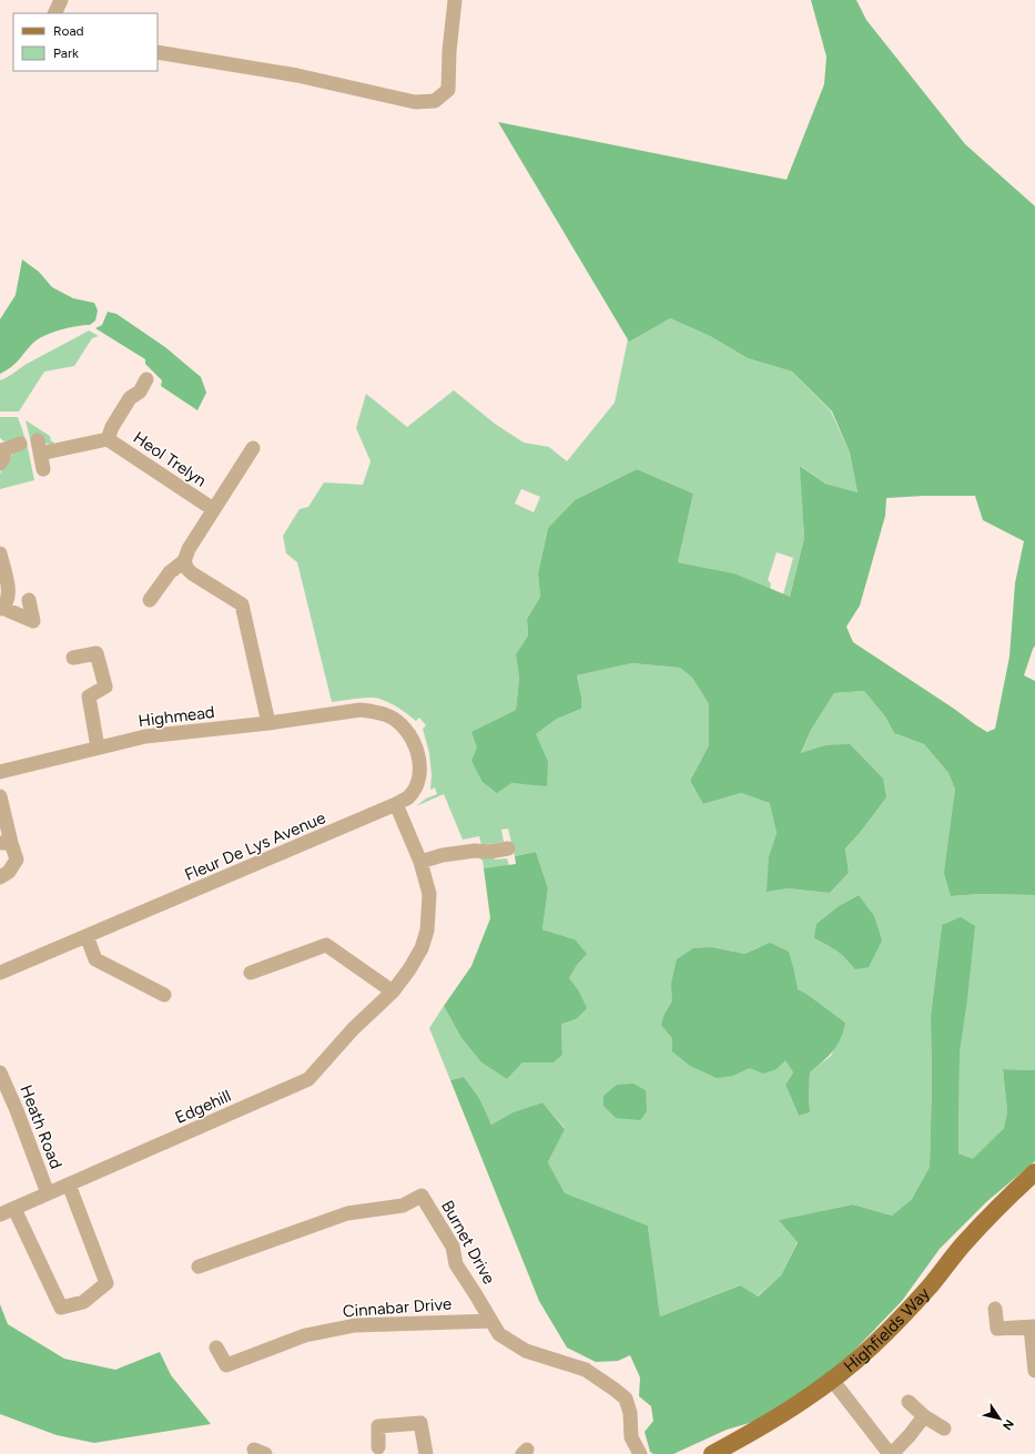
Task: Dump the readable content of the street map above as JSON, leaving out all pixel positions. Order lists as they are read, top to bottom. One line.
{"streets":{"main road":["Highfields Way"],"street":["Heol Trelyn","Highmead","Fleur De Lys Avenue","Edgehill","Heath Road","Burnet Drive","Cinnabar Drive"]},"crossings":[["Highmead","Fleur De Lys Avenue"],["Fleur De Lys Avenue","Edgehill"],["Edgehill","Heath Road"],["Burnet Drive","Cinnabar Drive"]],"legend":["Road","Park"],"north":"bottom right"}
